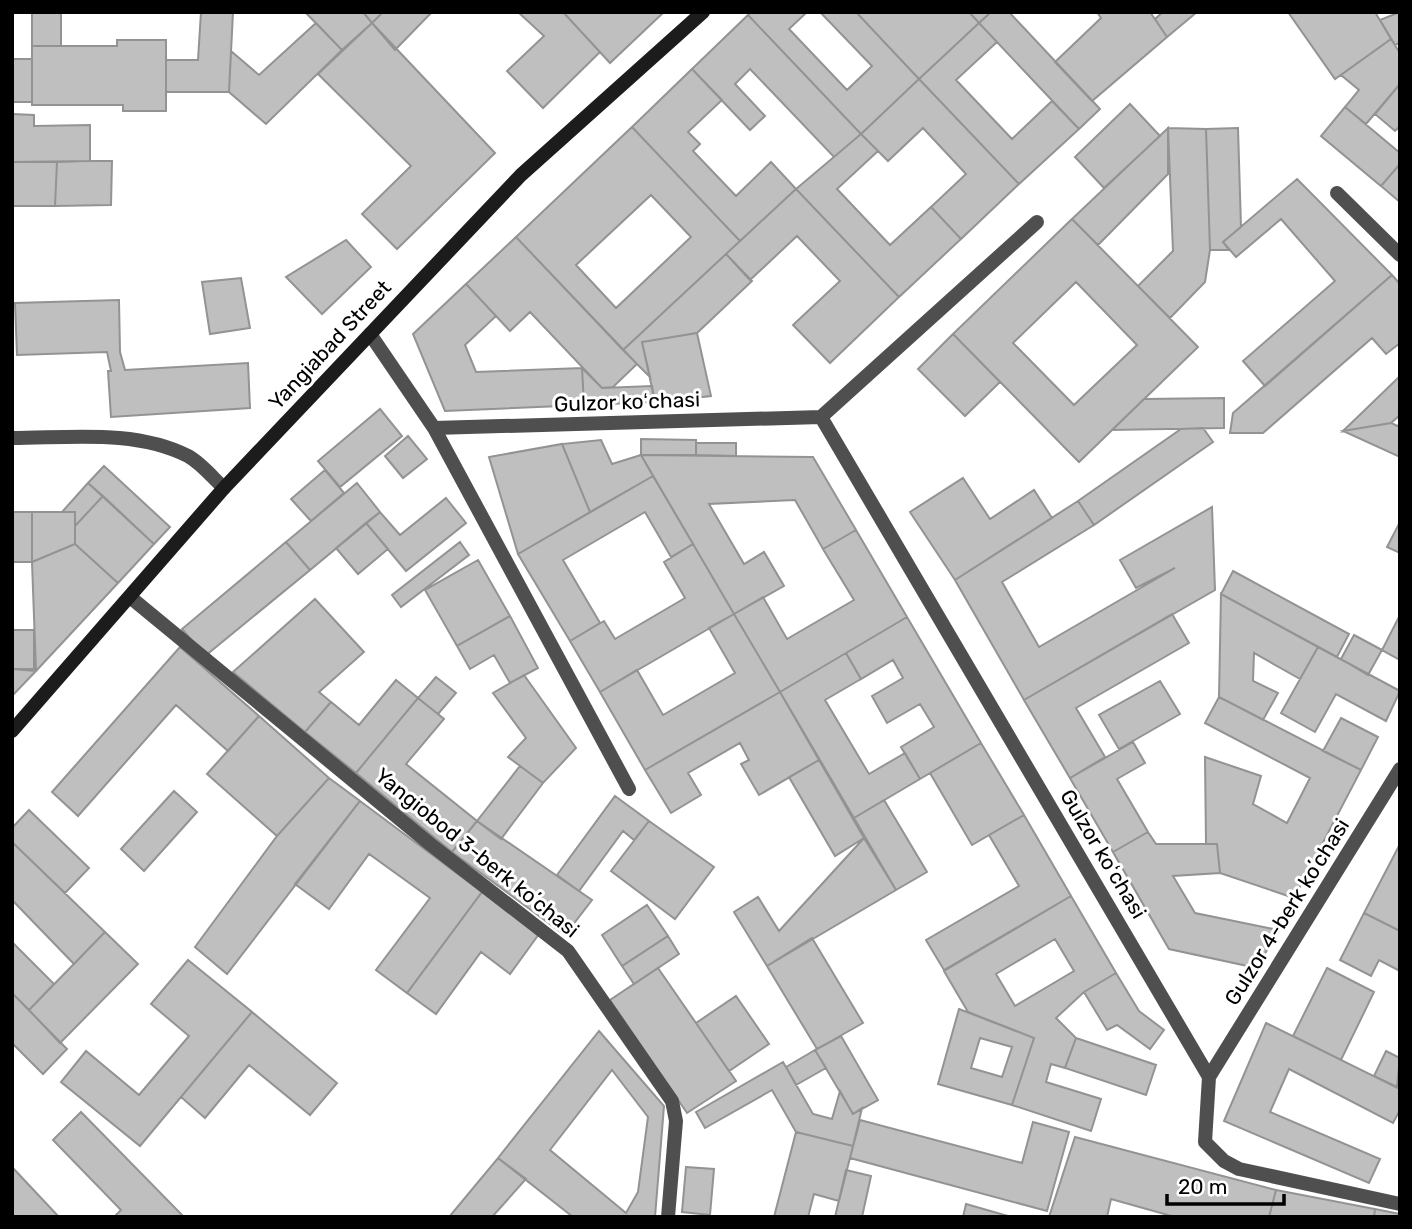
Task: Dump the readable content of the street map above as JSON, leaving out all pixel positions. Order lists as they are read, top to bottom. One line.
{"streets":{"street":["Yangiabad Street","Gulzor koʻchasi","Yangiobod 3-berk koʼchasi","Gulzor 4-berk koʼchasi"]},"crossings":[["Yangiabad Street","Yangiobod 3-berk koʼchasi"],["Gulzor koʻchasi","Gulzor 4-berk koʼchasi"]],"scale_bar":"20 m"}
